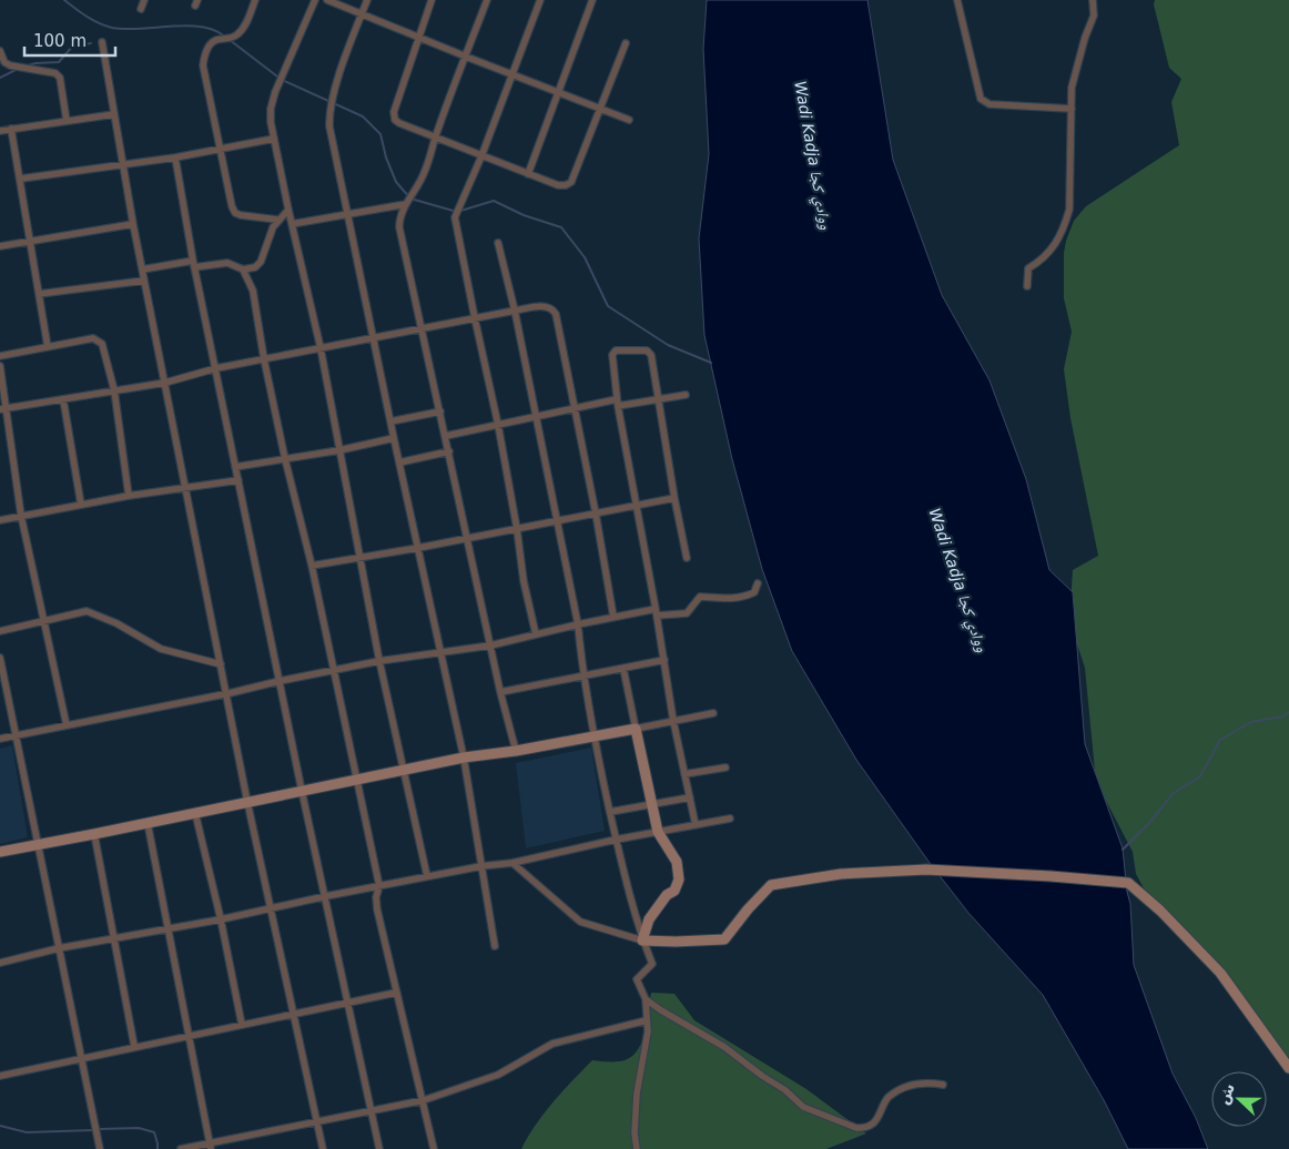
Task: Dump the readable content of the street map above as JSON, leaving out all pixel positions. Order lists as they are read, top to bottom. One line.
{"water":["Wadi Kadja ووادي كجا"],"scale_bar":"100 m","north":"left"}
